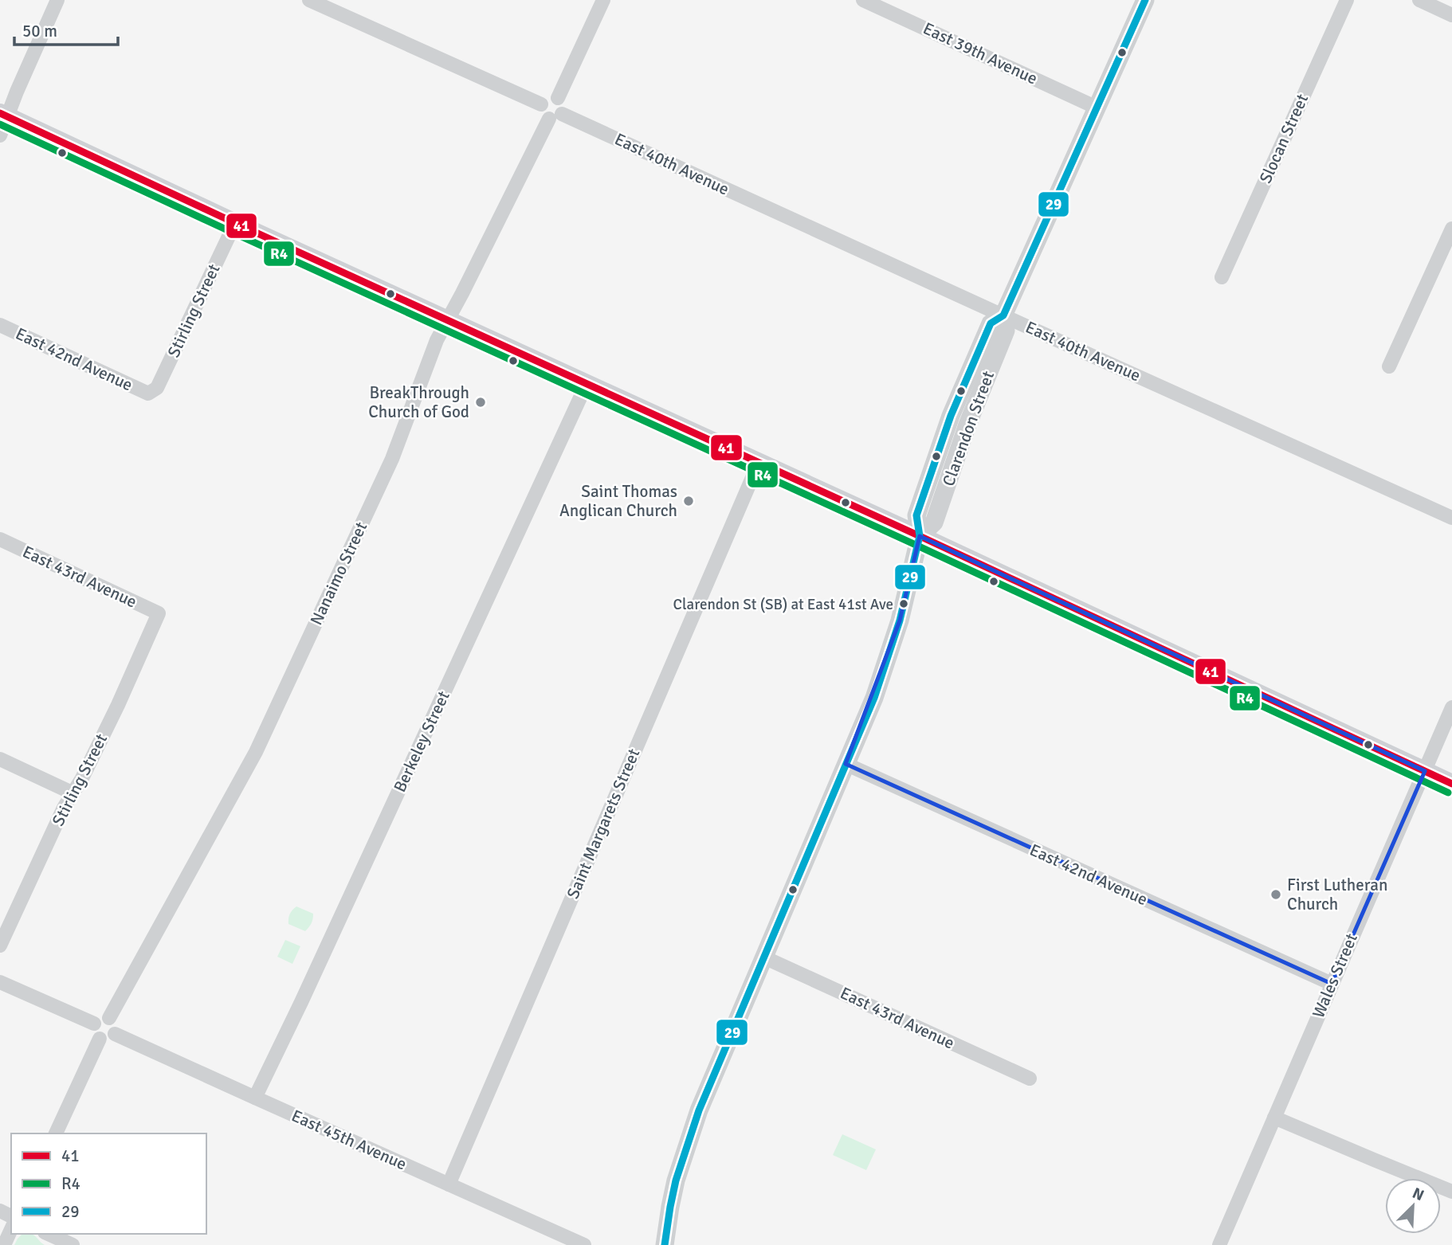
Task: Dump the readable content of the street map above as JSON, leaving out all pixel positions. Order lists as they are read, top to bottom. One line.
{"streets":{"street":["East 39th Avenue","Slocan Street","East 40th Avenue","Stirling Street","East 42nd Avenue","Clarendon Street","Nanaimo Street","East 43rd Avenue","Berkeley Street","Saint Margarets Street","Wales Street","East 45th Avenue"]},"crossings":[["East 39th Avenue","Clarendon Street"],["East 40th Avenue","Clarendon Street"],["East 40th Avenue","Nanaimo Street"],["Stirling Street","East 42nd Avenue"],["Stirling Street","East 43rd Avenue"],["East 42nd Avenue","Clarendon Street"],["East 42nd Avenue","Wales Street"],["Clarendon Street","East 43rd Avenue"],["Nanaimo Street","East 45th Avenue"],["Berkeley Street","East 45th Avenue"],["Saint Margarets Street","East 45th Avenue"]],"places":["BreakThrough Church of God","Saint Thomas Anglican Church","Clarendon St (SB) at East 41st Ave","First Lutheran Church"],"lines":["transit line 29","transit line 41","transit line R4"],"legend":["41","R4","29"],"scale_bar":"50 m","north":"top right"}
